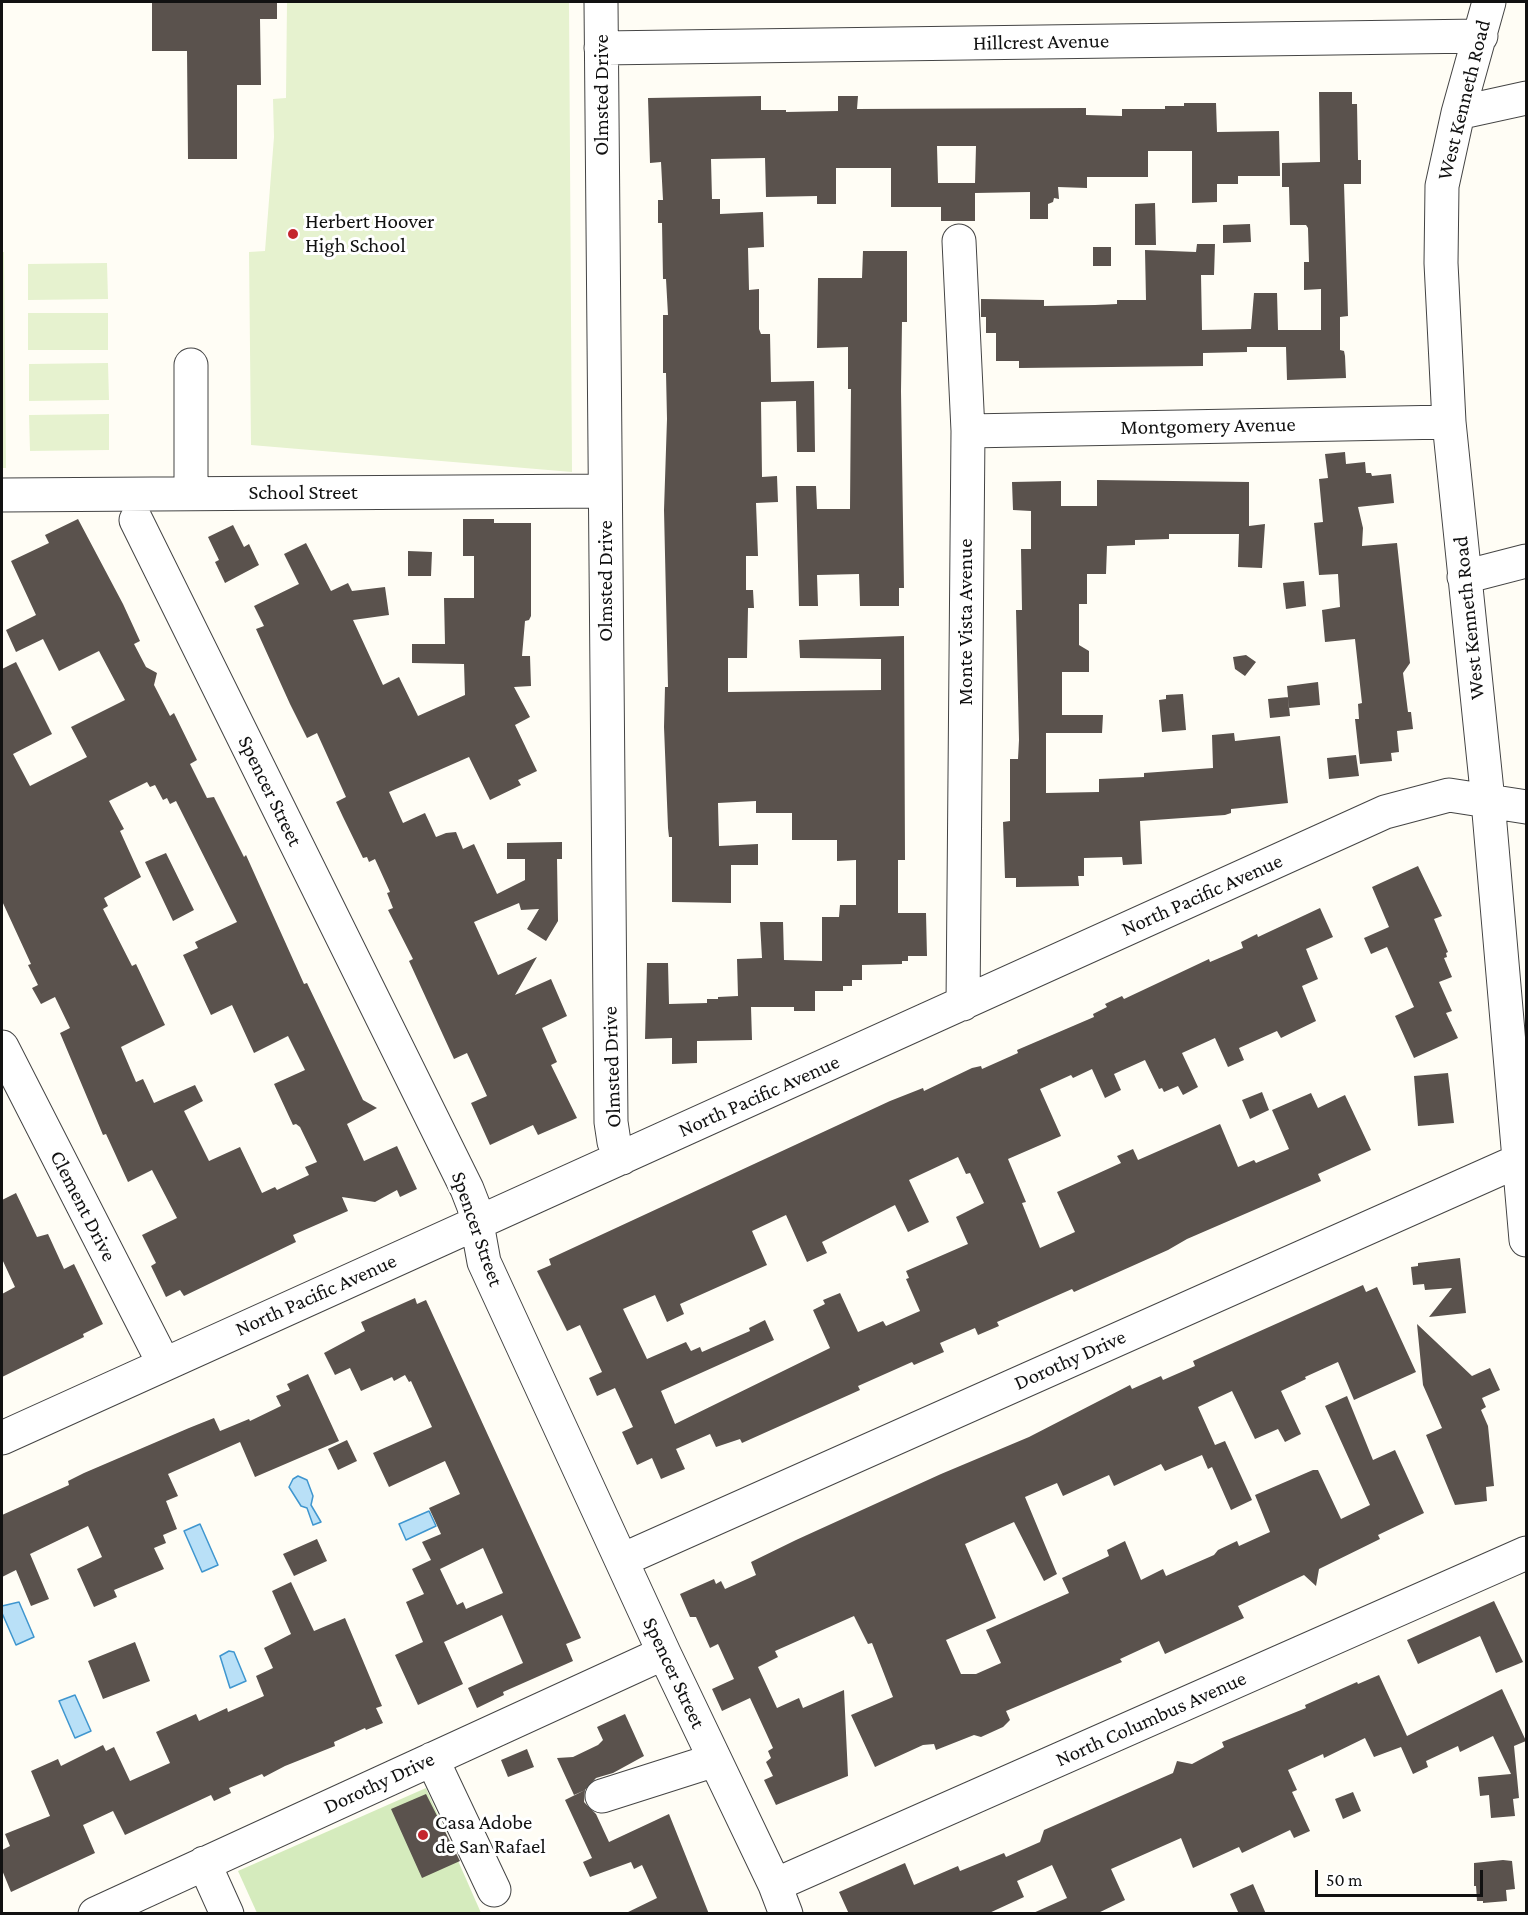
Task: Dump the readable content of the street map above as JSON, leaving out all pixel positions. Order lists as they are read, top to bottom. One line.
{"streets":{"street":["Hillcrest Avenue","Olmsted Drive","West Kenneth Road","Montgomery Avenue","School Street","Monte Vista Avenue","Spencer Street","North Pacific Avenue","Clement Drive","Dorothy Drive","North Columbus Avenue"]},"crossings":[["Hillcrest Avenue","Olmsted Drive"],["Hillcrest Avenue","West Kenneth Road"],["Olmsted Drive","School Street"],["Olmsted Drive","North Pacific Avenue"],["West Kenneth Road","Montgomery Avenue"],["West Kenneth Road","North Pacific Avenue"],["West Kenneth Road","Dorothy Drive"],["Montgomery Avenue","Monte Vista Avenue"],["Monte Vista Avenue","North Pacific Avenue"],["Spencer Street","North Pacific Avenue"],["Spencer Street","Dorothy Drive"],["Spencer Street","North Columbus Avenue"],["North Pacific Avenue","Clement Drive"]],"places":["Herbert Hoover High School","Casa Adobe de San Rafael"],"scale_bar":"50 m"}
